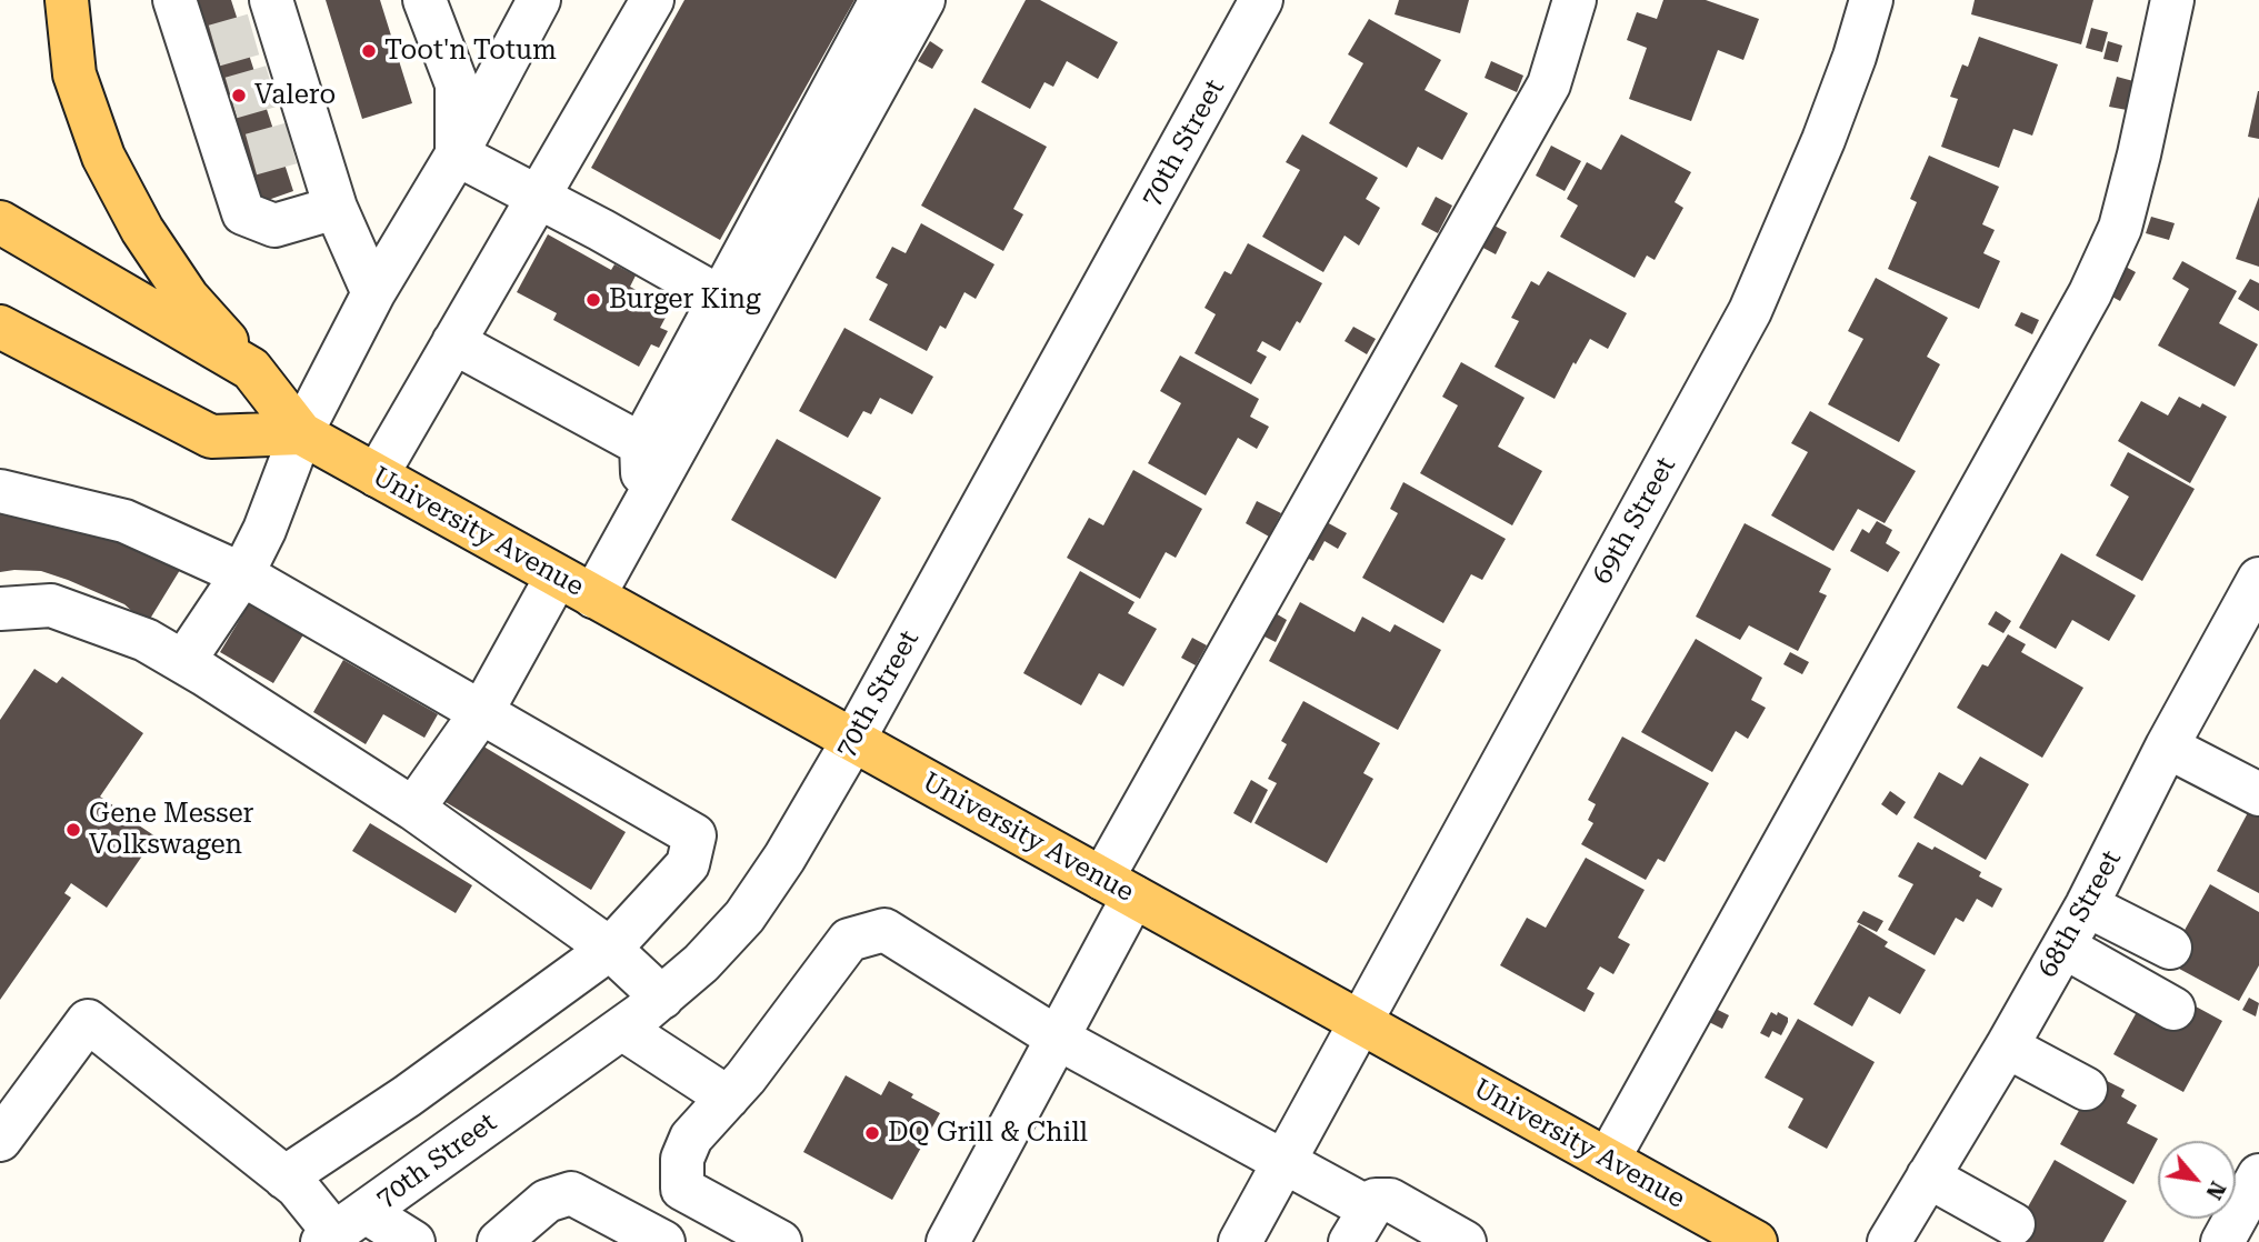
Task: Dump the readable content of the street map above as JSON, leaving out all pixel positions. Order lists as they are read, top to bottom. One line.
{"streets":{"main road":["University Avenue"],"street":["70th Street","69th Street","68th Street"]},"crossings":[["70th Street","University Avenue"],["69th Street","University Avenue"]],"places":["Toot'n Totum","Valero","Burger King","Gene Messer Volkswagen","DQ Grill & Chill"],"north":"bottom right"}
